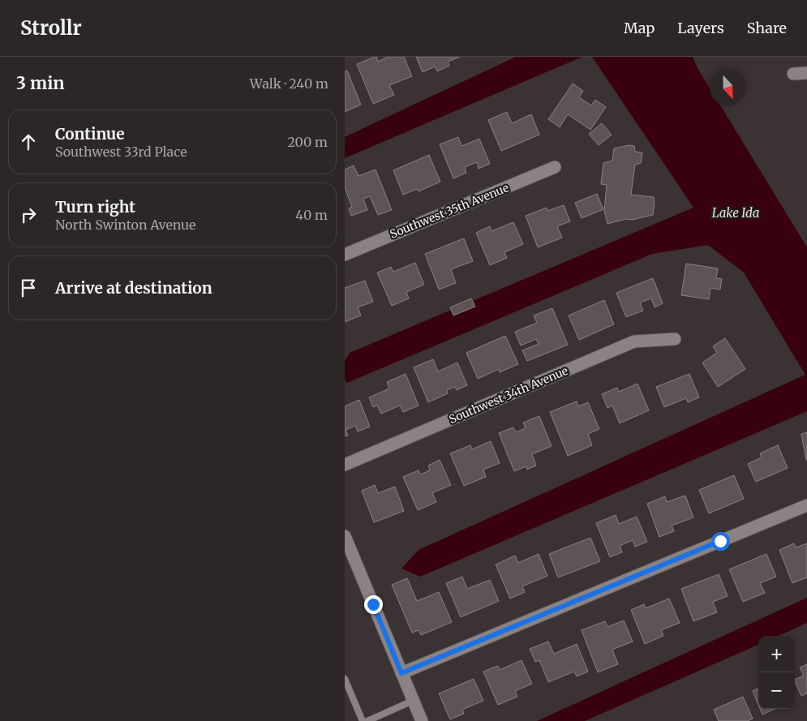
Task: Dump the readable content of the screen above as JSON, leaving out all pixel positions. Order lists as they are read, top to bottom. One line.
{"streets":{"street":["Southwest 35th Avenue","Southwest 34th Avenue"]},"water":["Lake Ida"],"north":"bottom","page":{"header":"Strollr","nav":["Map","Layers","Share"],"heading":["3 min","Walk · 240 m"],"list":[["Continue","Southwest 33rd Place","200 m"],["Turn right","North Swinton Avenue","40 m"],"Arrive at destination"],"map_buttons":["+","−"]}}
